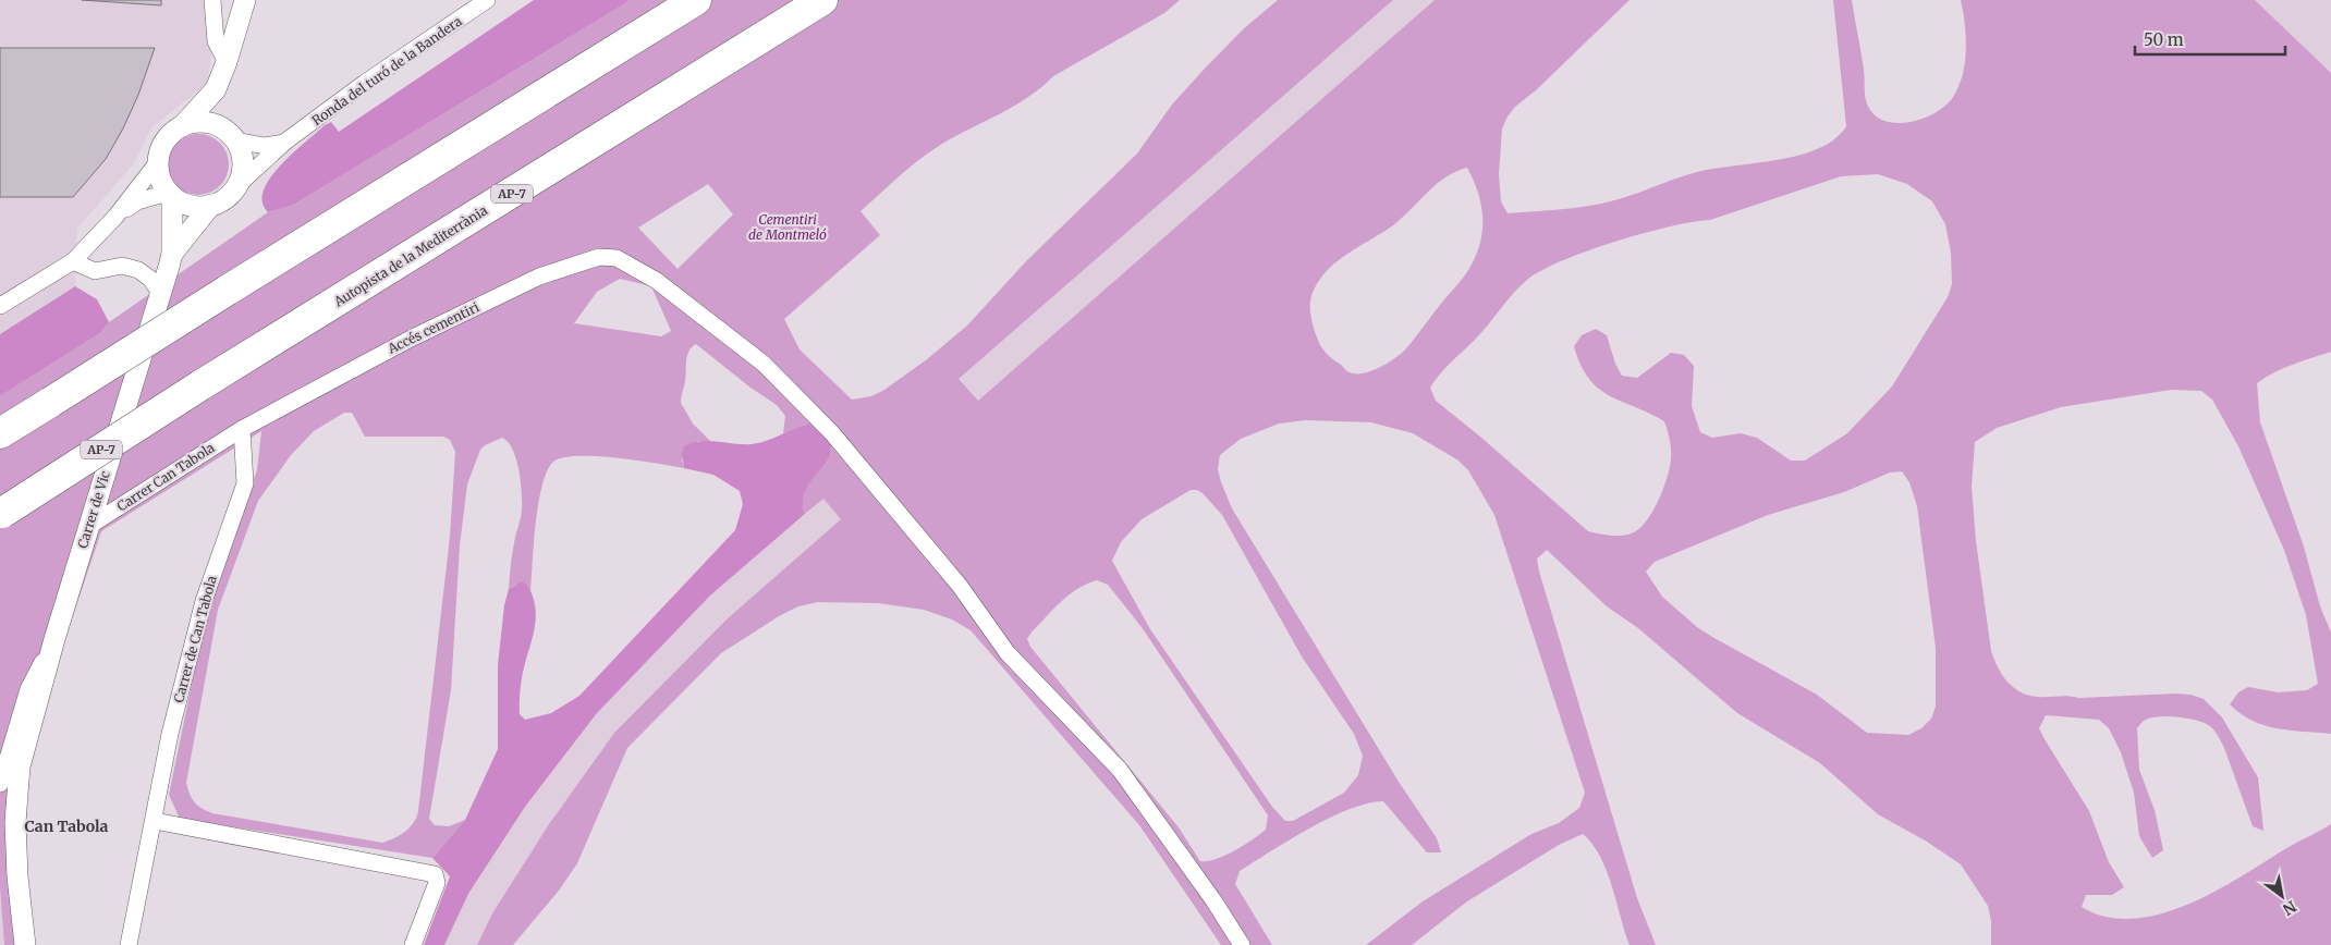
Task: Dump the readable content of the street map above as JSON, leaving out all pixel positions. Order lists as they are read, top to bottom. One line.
{"streets":{"highway":["AP-7","Autopista de la Mediterrània"],"street":["Ronda del turó de la Bandera","Accés cementiri","Carrer Can Tabola","Carrer de Vic","Carrer de Can Tabola"]},"crossings":[["Ronda del turó de la Bandera","Carrer de Vic"],["Accés cementiri","Carrer Can Tabola"],["Accés cementiri","Carrer de Can Tabola"],["Carrer Can Tabola","Carrer de Vic"],["Carrer Can Tabola","Carrer de Can Tabola"]],"districts":["Can Tabola"],"parks":["Cementiri de Montmeló"],"scale_bar":"50 m","north":"bottom right"}
